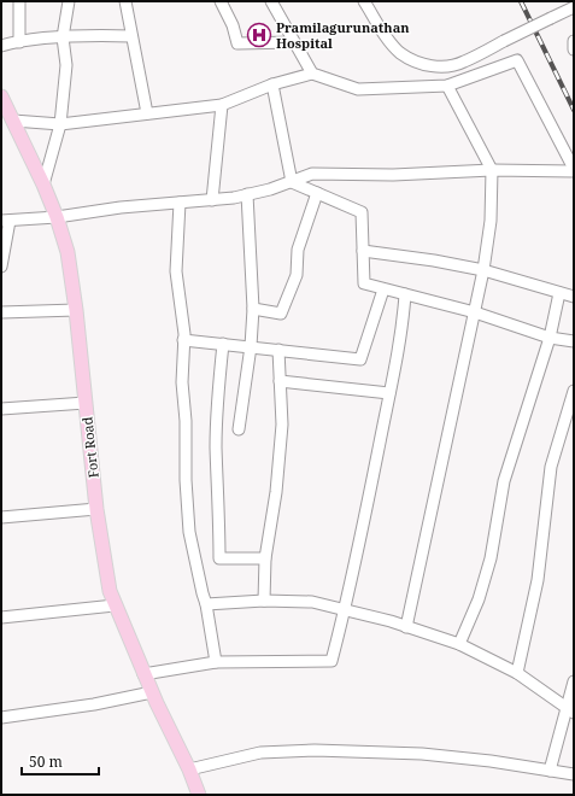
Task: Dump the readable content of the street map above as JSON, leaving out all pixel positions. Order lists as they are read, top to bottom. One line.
{"streets":{"main road":["Fort Road"]},"places":{"hospital":["Pramilagurunathan Hospital"]},"scale_bar":"50 m"}
